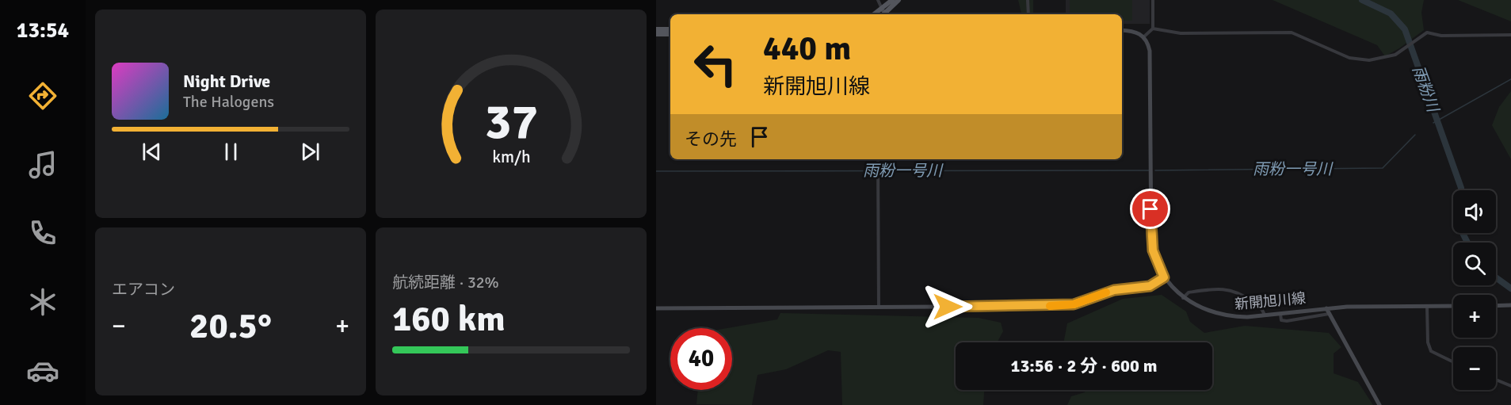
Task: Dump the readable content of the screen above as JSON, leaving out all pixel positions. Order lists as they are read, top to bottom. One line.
{"streets":{"street":["新開旭川線"]},"water":["雨粉川","雨粉一号川"],"page":{"tabs":"13:54","turn":["440 m","新開旭川線"],"song":["Night Drive","The Halogens"],"then":"その先","map_buttons":["+","−"],"tile":["エアコン",["航続距離 · 32%","160 km"]],"heat":["−","20.5°","+"],"limit":"40","trip":"13:56 · 2 分 · 600 m","gauge":["37","km/h"]}}
